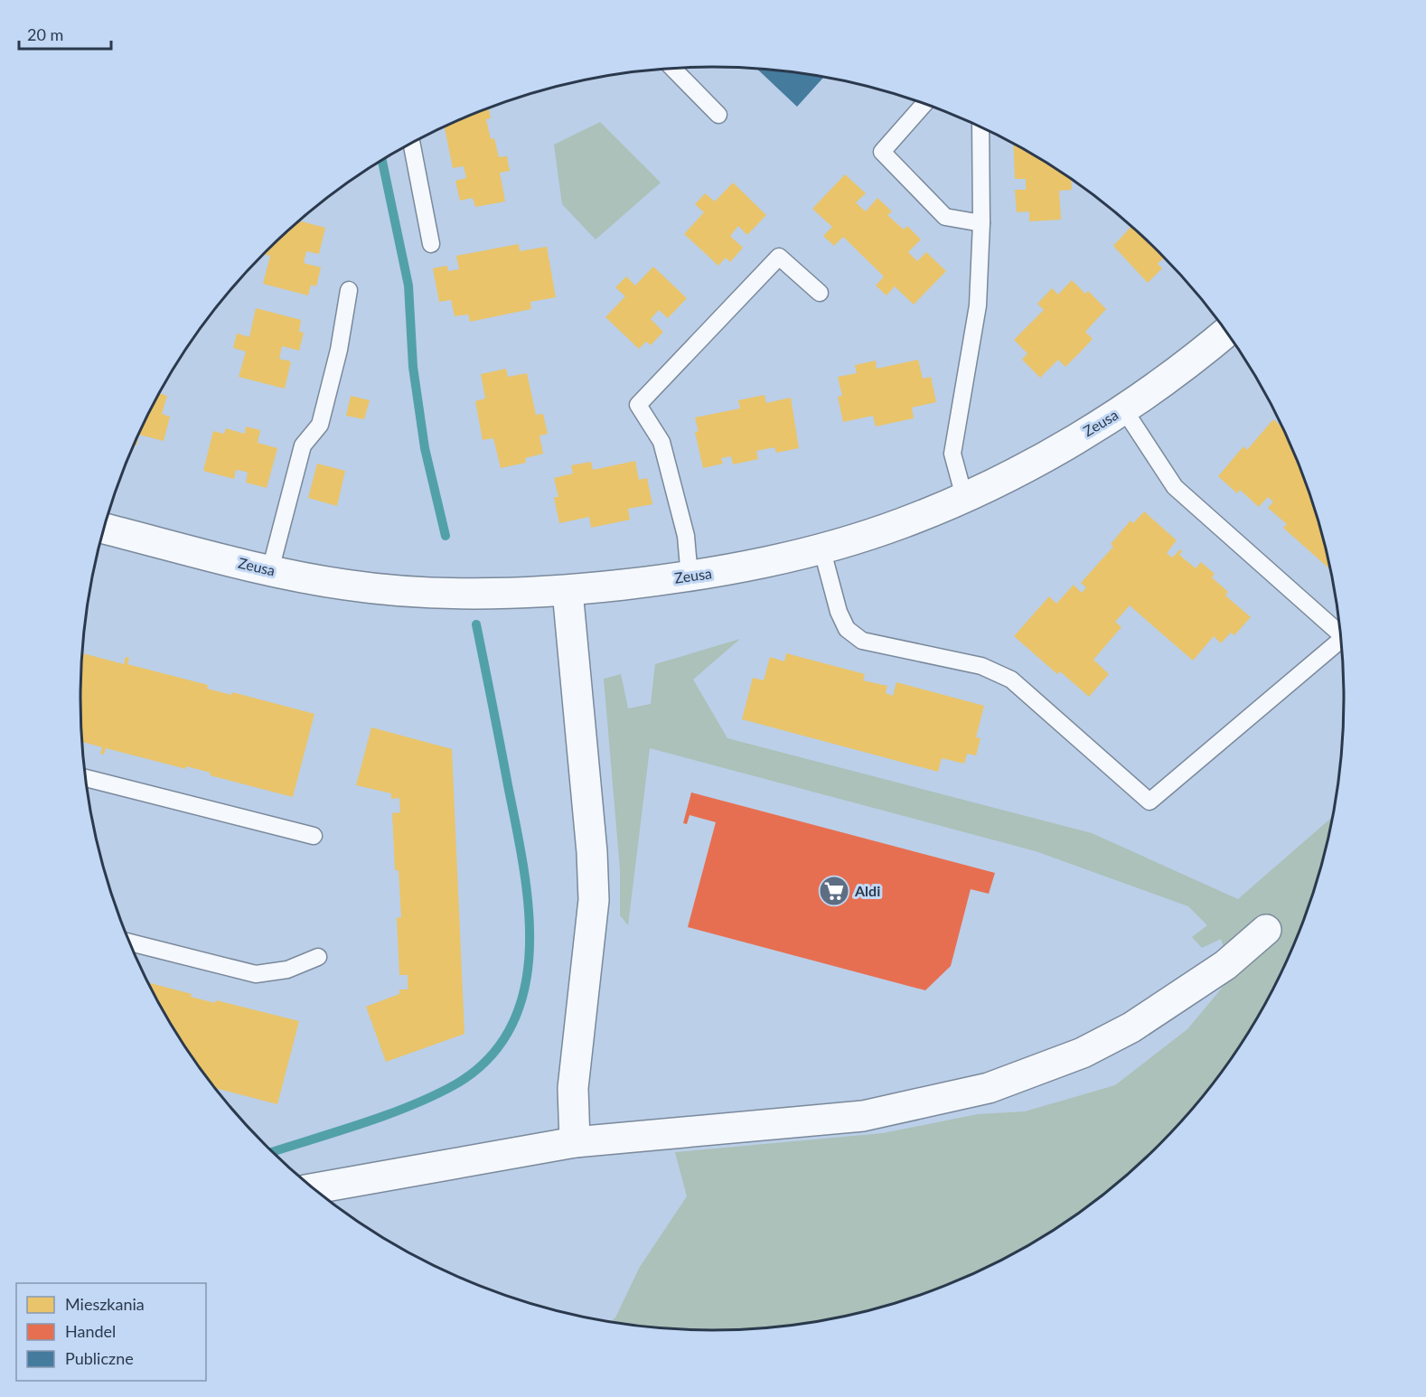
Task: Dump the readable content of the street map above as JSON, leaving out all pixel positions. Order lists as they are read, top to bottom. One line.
{"streets":{"street":["Zeusa"]},"places":{"supermarket":["Aldi"]},"legend":["Mieszkania","Handel","Publiczne"],"scale_bar":"20 m"}
